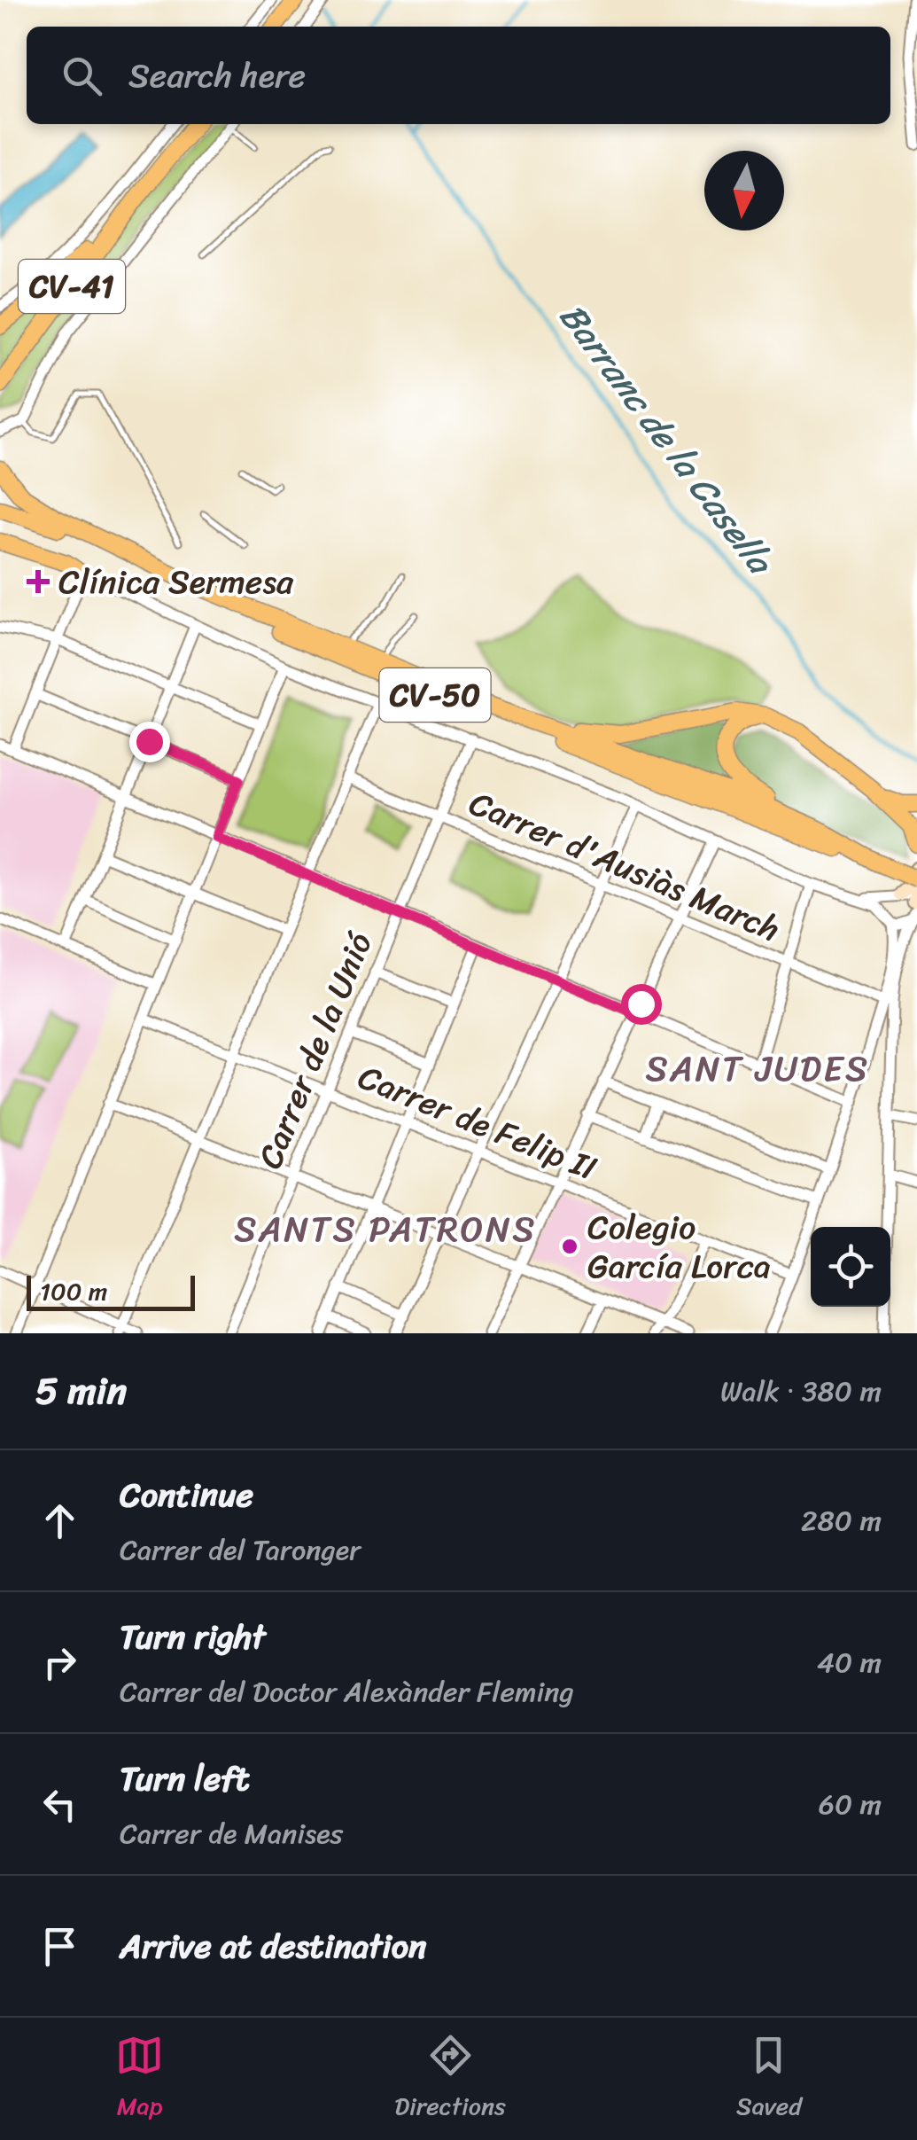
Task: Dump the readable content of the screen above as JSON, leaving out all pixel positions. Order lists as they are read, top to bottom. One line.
{"streets":{"main road":["CV-41","CV-50"],"street":["Carrer d'Ausiàs March","Carrer de la Unió","Carrer de Felip II"]},"crossings":[["Carrer d'Ausiàs March","Carrer de la Unió"],["Carrer de la Unió","Carrer de Felip II"]],"districts":["SANT JUDES","SANTS PATRONS"],"water":["Barranc de la Casella"],"places":{"health":["Clínica Sermesa"],"other":["Colegio García Lorca"]},"scale_bar":"100 m","north":"bottom","page":{"search":"Search here","scale":"100 m","heading":["5 min","Walk · 380 m"],"list":[["Continue","Carrer del Taronger","280 m"],["Turn right","Carrer del Doctor Alexànder Fleming","40 m"],["Turn left","Carrer de Manises","60 m"],"Arrive at destination"],"nav":["Map","Directions","Saved"]}}
